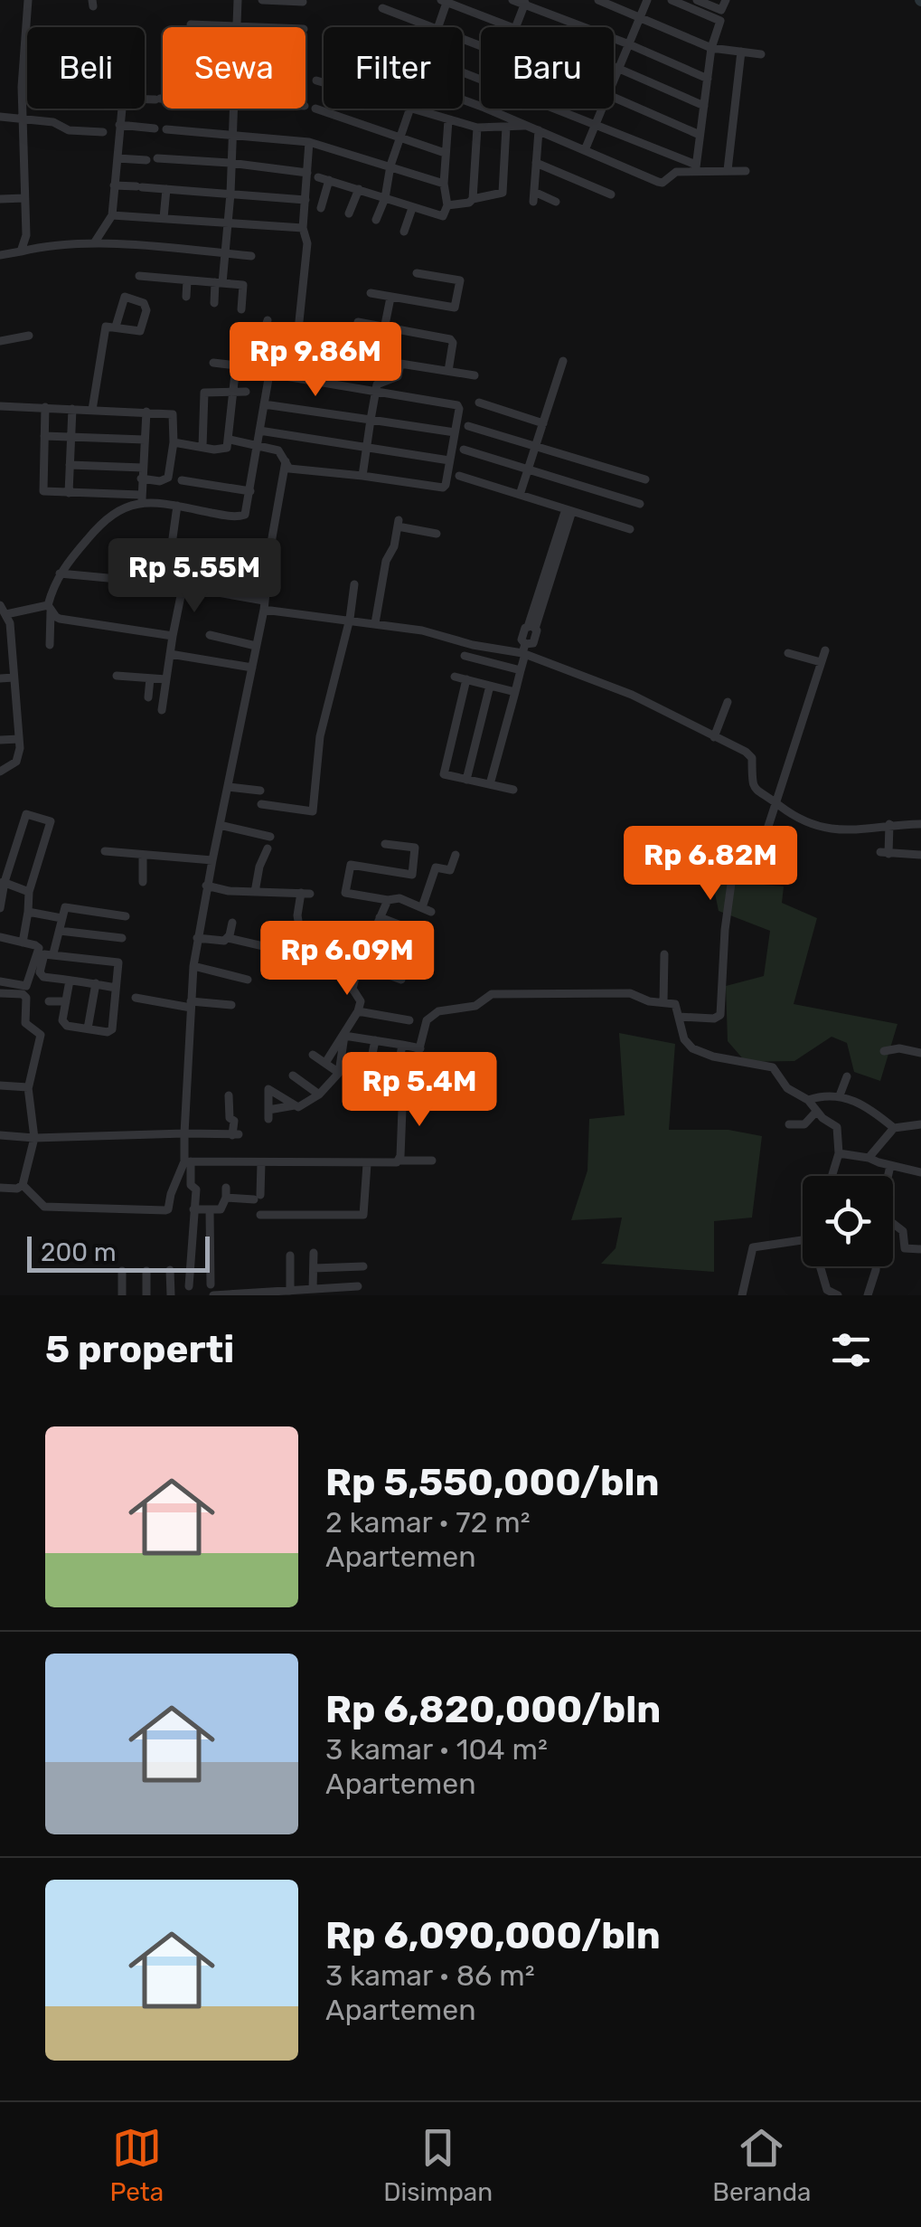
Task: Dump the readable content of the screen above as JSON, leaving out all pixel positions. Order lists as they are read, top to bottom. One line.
{"scale_bar":"200 m","page":{"chip":["Beli","Sewa","Filter","Baru"],"price":["Rp 9.86M","Rp 5.55M","Rp 6.82M","Rp 6.09M","Rp 5.4M"],"scale":"200 m","heading":"5 properti","list":[{"name":"Rp 5,550,000/bln","note":"2 kamar · 72 m² · Apartemen"},{"name":"Rp 6,820,000/bln","note":"3 kamar · 104 m² · Apartemen"},{"name":"Rp 6,090,000/bln","note":"3 kamar · 86 m² · Apartemen"}],"tabs":["Peta","Disimpan","Beranda"]}}
